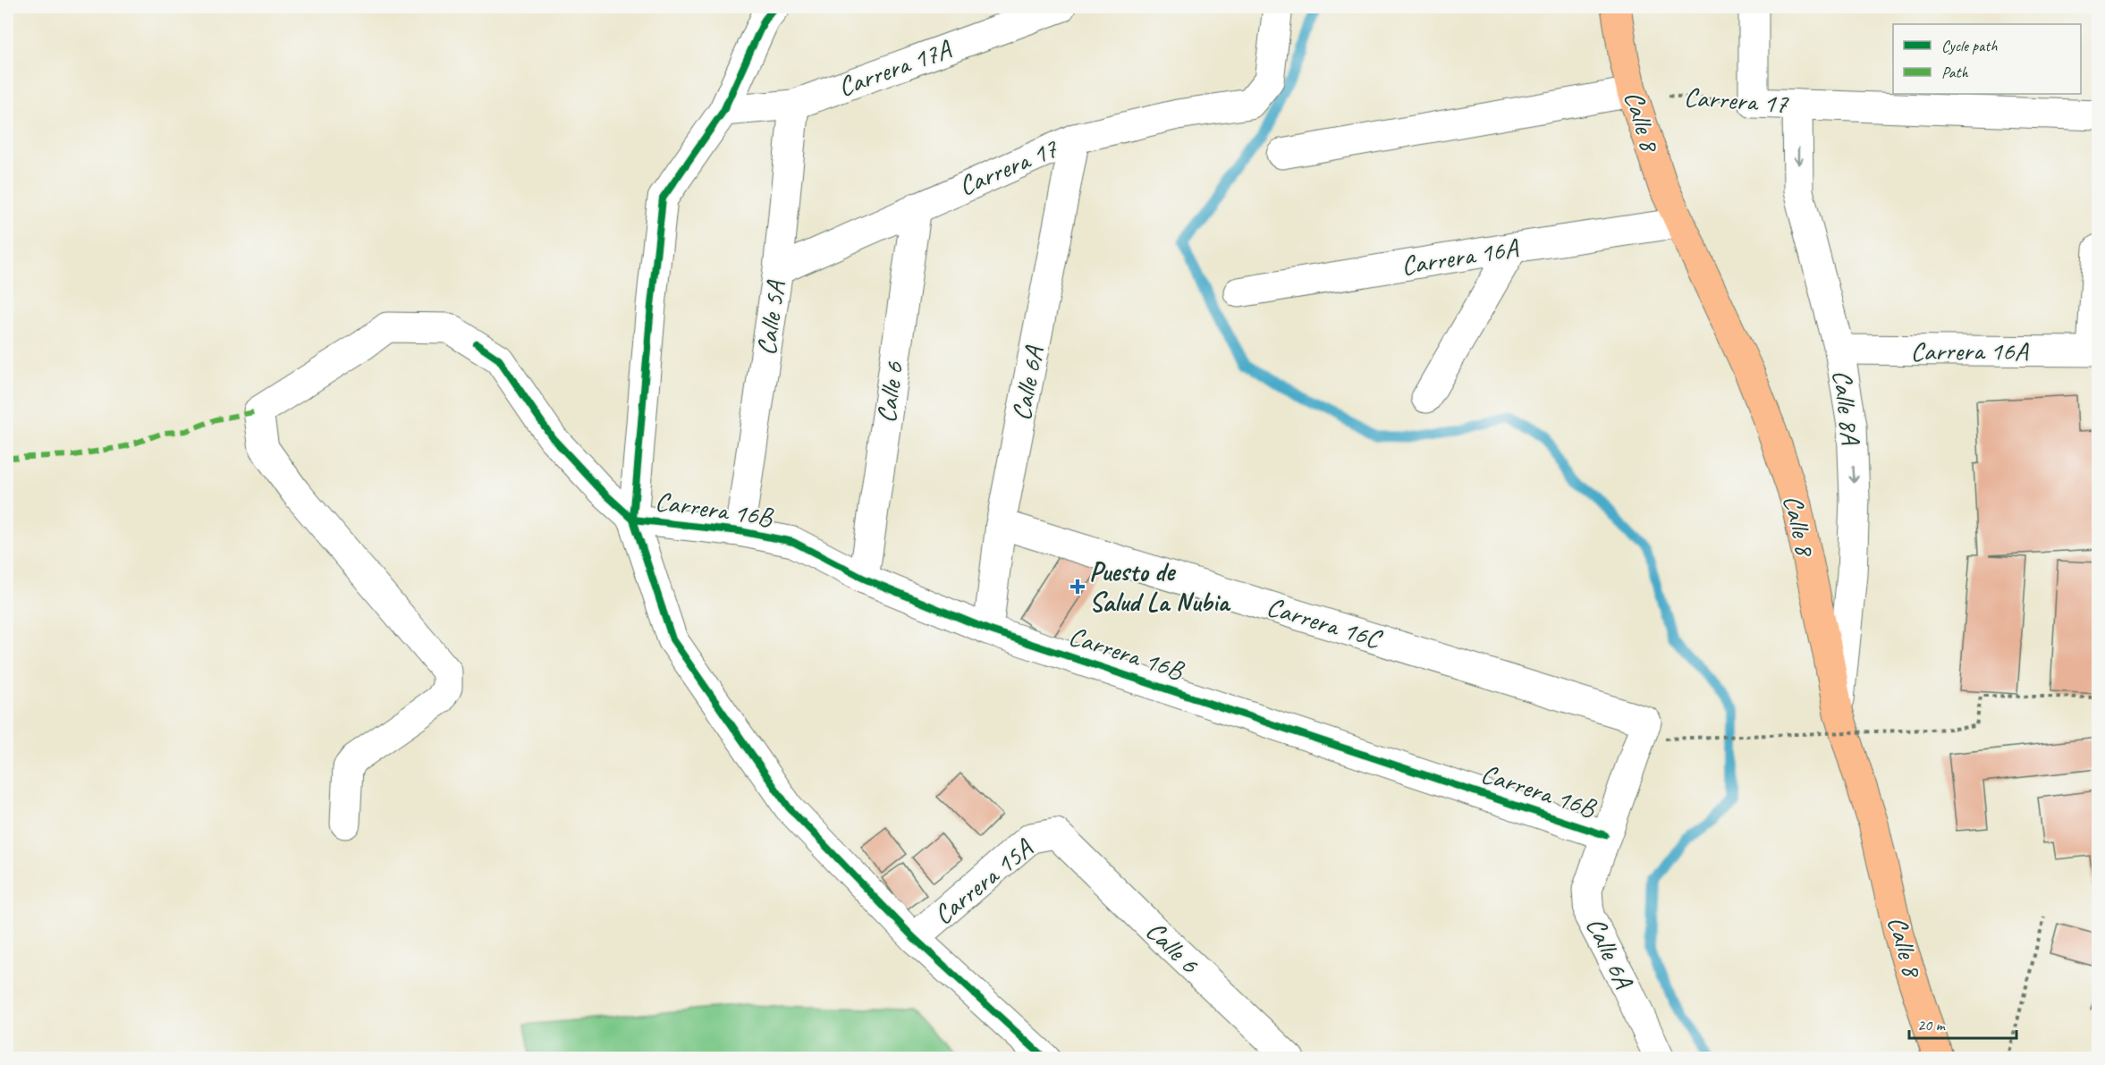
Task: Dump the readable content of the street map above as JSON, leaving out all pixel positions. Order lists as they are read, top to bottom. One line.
{"streets":{"main road":["Calle 8"],"street":["Carrera 17A","Carrera 17","Carrera 16A","Calle 5A","Calle 6A","Calle 6","Calle 8A","Carrera 16B","Carrera 16C","Carrera 15A"]},"crossings":[["Carrera 17A","Calle 5A"],["Carrera 17","Calle 8"],["Carrera 17","Calle 5A"],["Carrera 17","Calle 6A"],["Carrera 17","Calle 6"],["Carrera 17","Calle 8A"],["Calle 8","Carrera 16A"],["Calle 8","Calle 8A"],["Carrera 16A","Calle 8A"],["Calle 5A","Carrera 16B"],["Calle 6A","Carrera 16B"],["Calle 6A","Carrera 16C"],["Calle 6","Carrera 16B"],["Calle 6","Carrera 15A"]],"one_way":["Calle 8A"],"places":{"health":["Puesto de Salud La Nubia"]},"legend":["Cycle path","Path"],"scale_bar":"20 m"}
